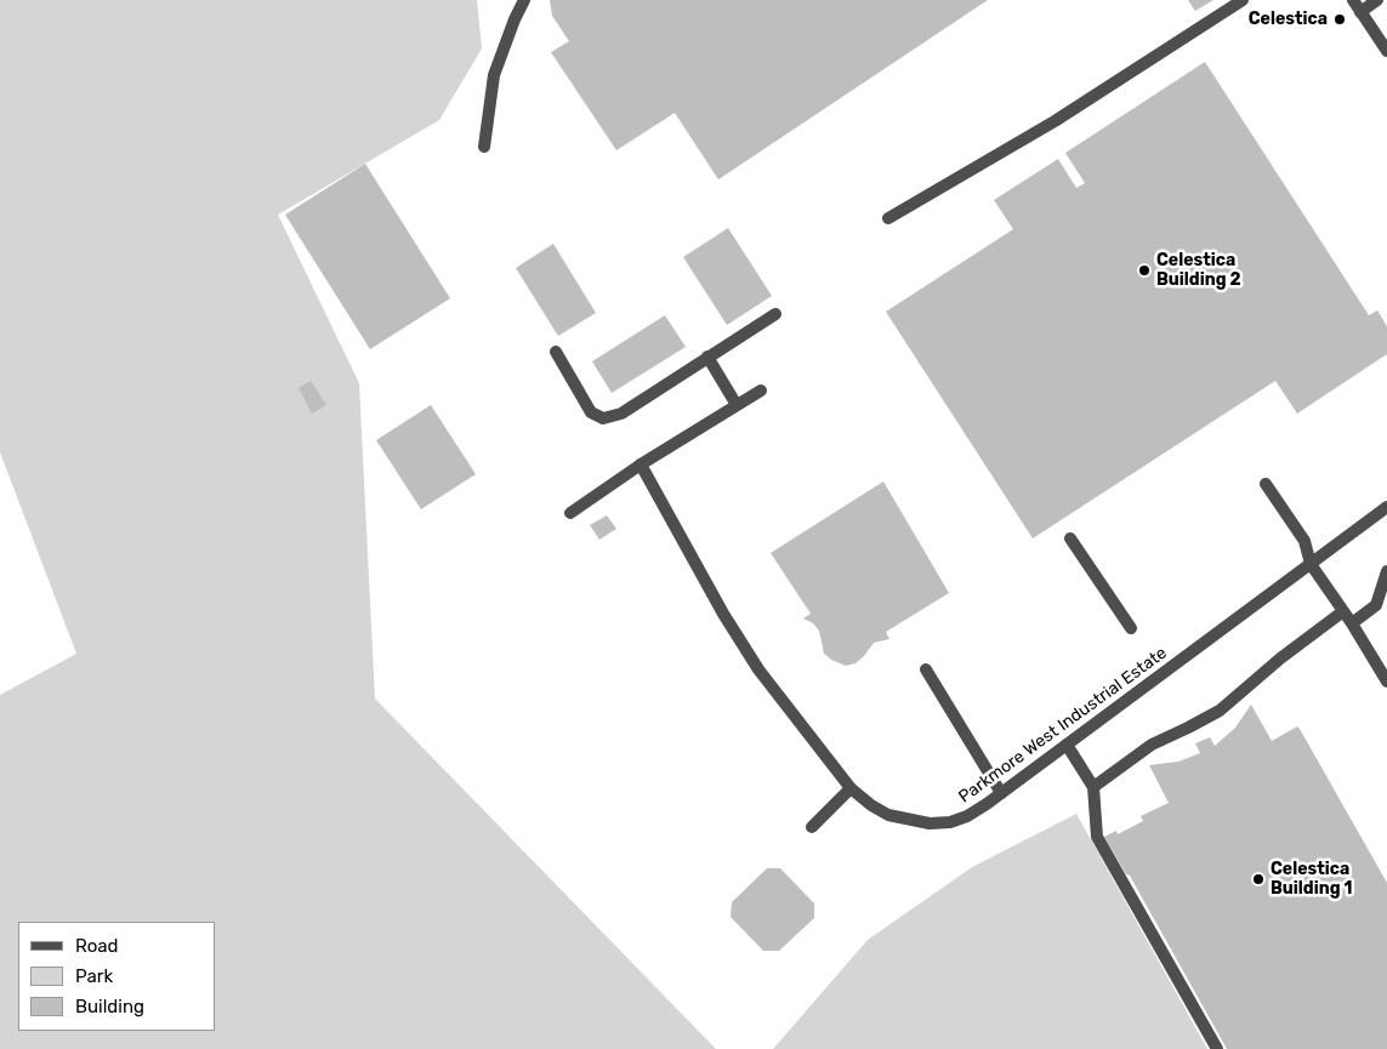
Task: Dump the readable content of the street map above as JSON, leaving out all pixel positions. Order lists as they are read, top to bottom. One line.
{"streets":{"street":["Parkmore West Industrial Estate"]},"places":["Celestica","Celestica Building 2","Celestica Building 1"],"legend":["Road","Park","Building"]}
